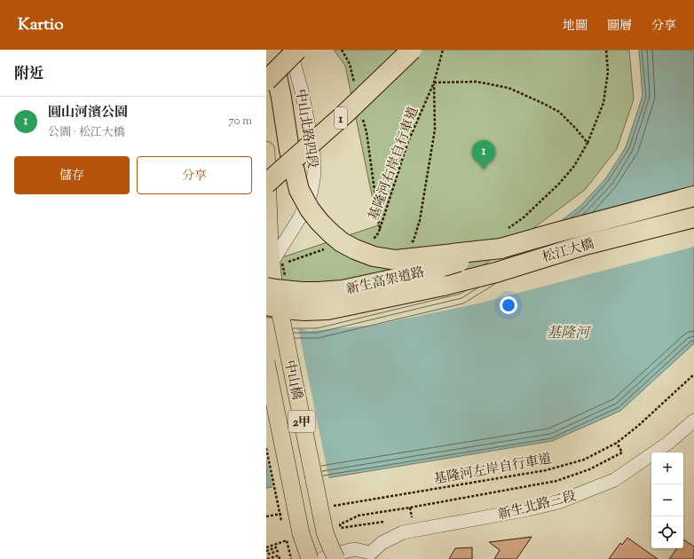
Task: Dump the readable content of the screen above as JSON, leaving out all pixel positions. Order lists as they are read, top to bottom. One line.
{"streets":{"highway":["1","松江大橋","新生高架道路"],"main road":["中山橋","2甲"],"street":["中山北路四段","新生北路三段"],"path":["基隆河右岸自行車道","基隆河左岸自行車道"]},"crossings":[["1","2甲"],["中山北路四段","2甲"],["松江大橋","新生高架道路"],["新生高架道路","中山橋"],["新生高架道路","2甲"],["中山橋","2甲"]],"water":["基隆河"],"page":{"header":"Kartio","nav":["地圖","圖層","分享"],"heading":"附近","list":[{"mark":"1","name":"圓山河濱公園","note":"公園 · 松江大橋","value":"70 m"}],"pins":"1","buttons":["儲存","分享"],"map_buttons":["+","−"]}}
